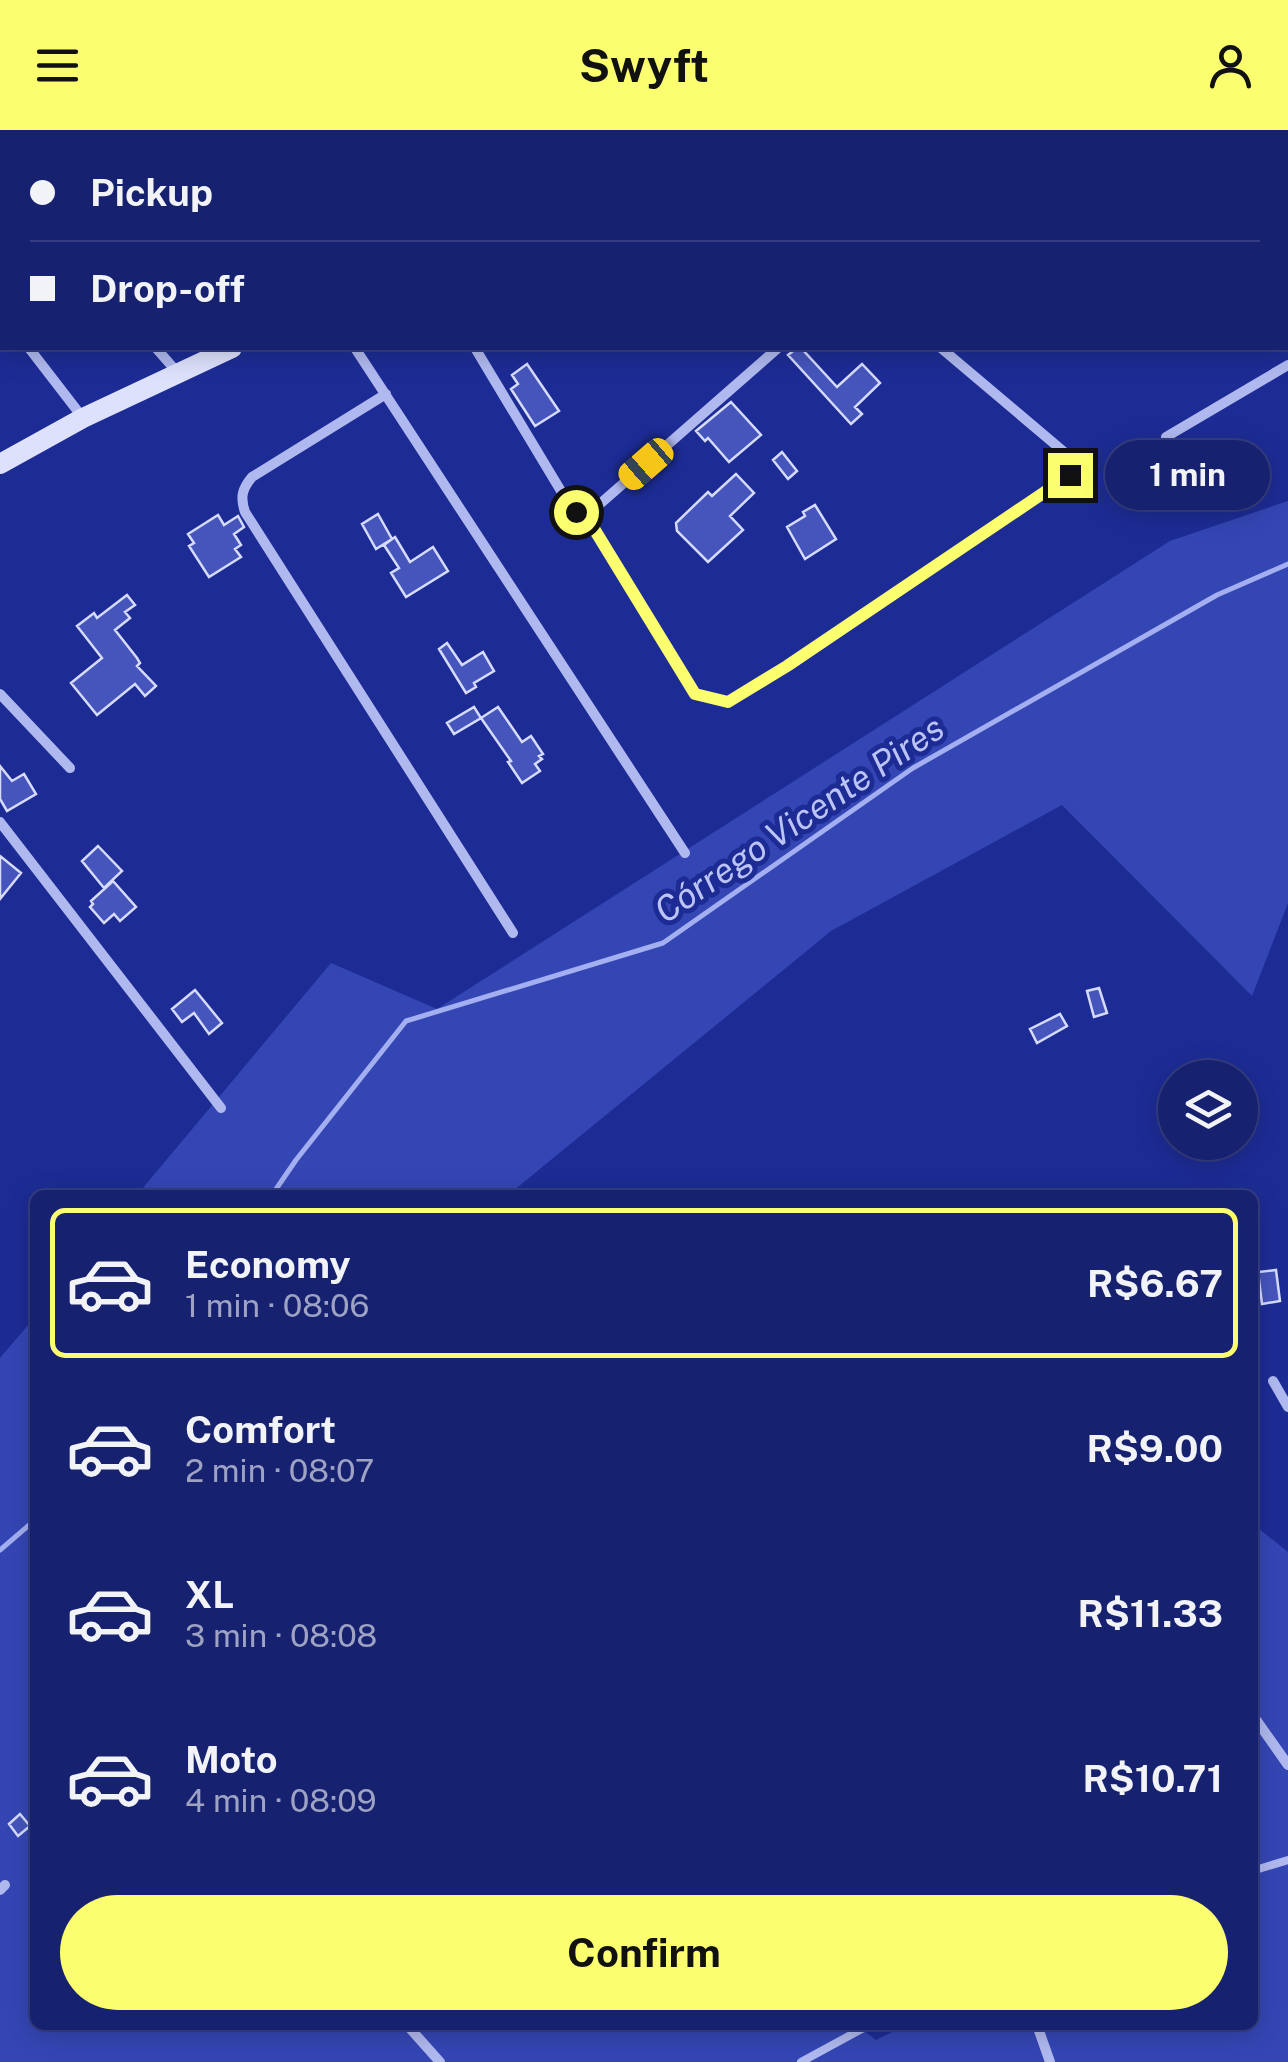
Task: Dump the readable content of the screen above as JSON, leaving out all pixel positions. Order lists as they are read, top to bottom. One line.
{"water":["Córrego Vicente Pires"],"page":{"header":"Swyft","banner":["Pickup","Drop-off"],"bubble":"1 min","list":[{"name":"Economy","note":"1 min · 08:06","value":"R$6.67"},{"name":"Comfort","note":"2 min · 08:07","value":"R$9.00"},{"name":"XL","note":"3 min · 08:08","value":"R$11.33"},{"name":"Moto","note":"4 min · 08:09","value":"R$10.71"}],"buttons":"Confirm"}}
